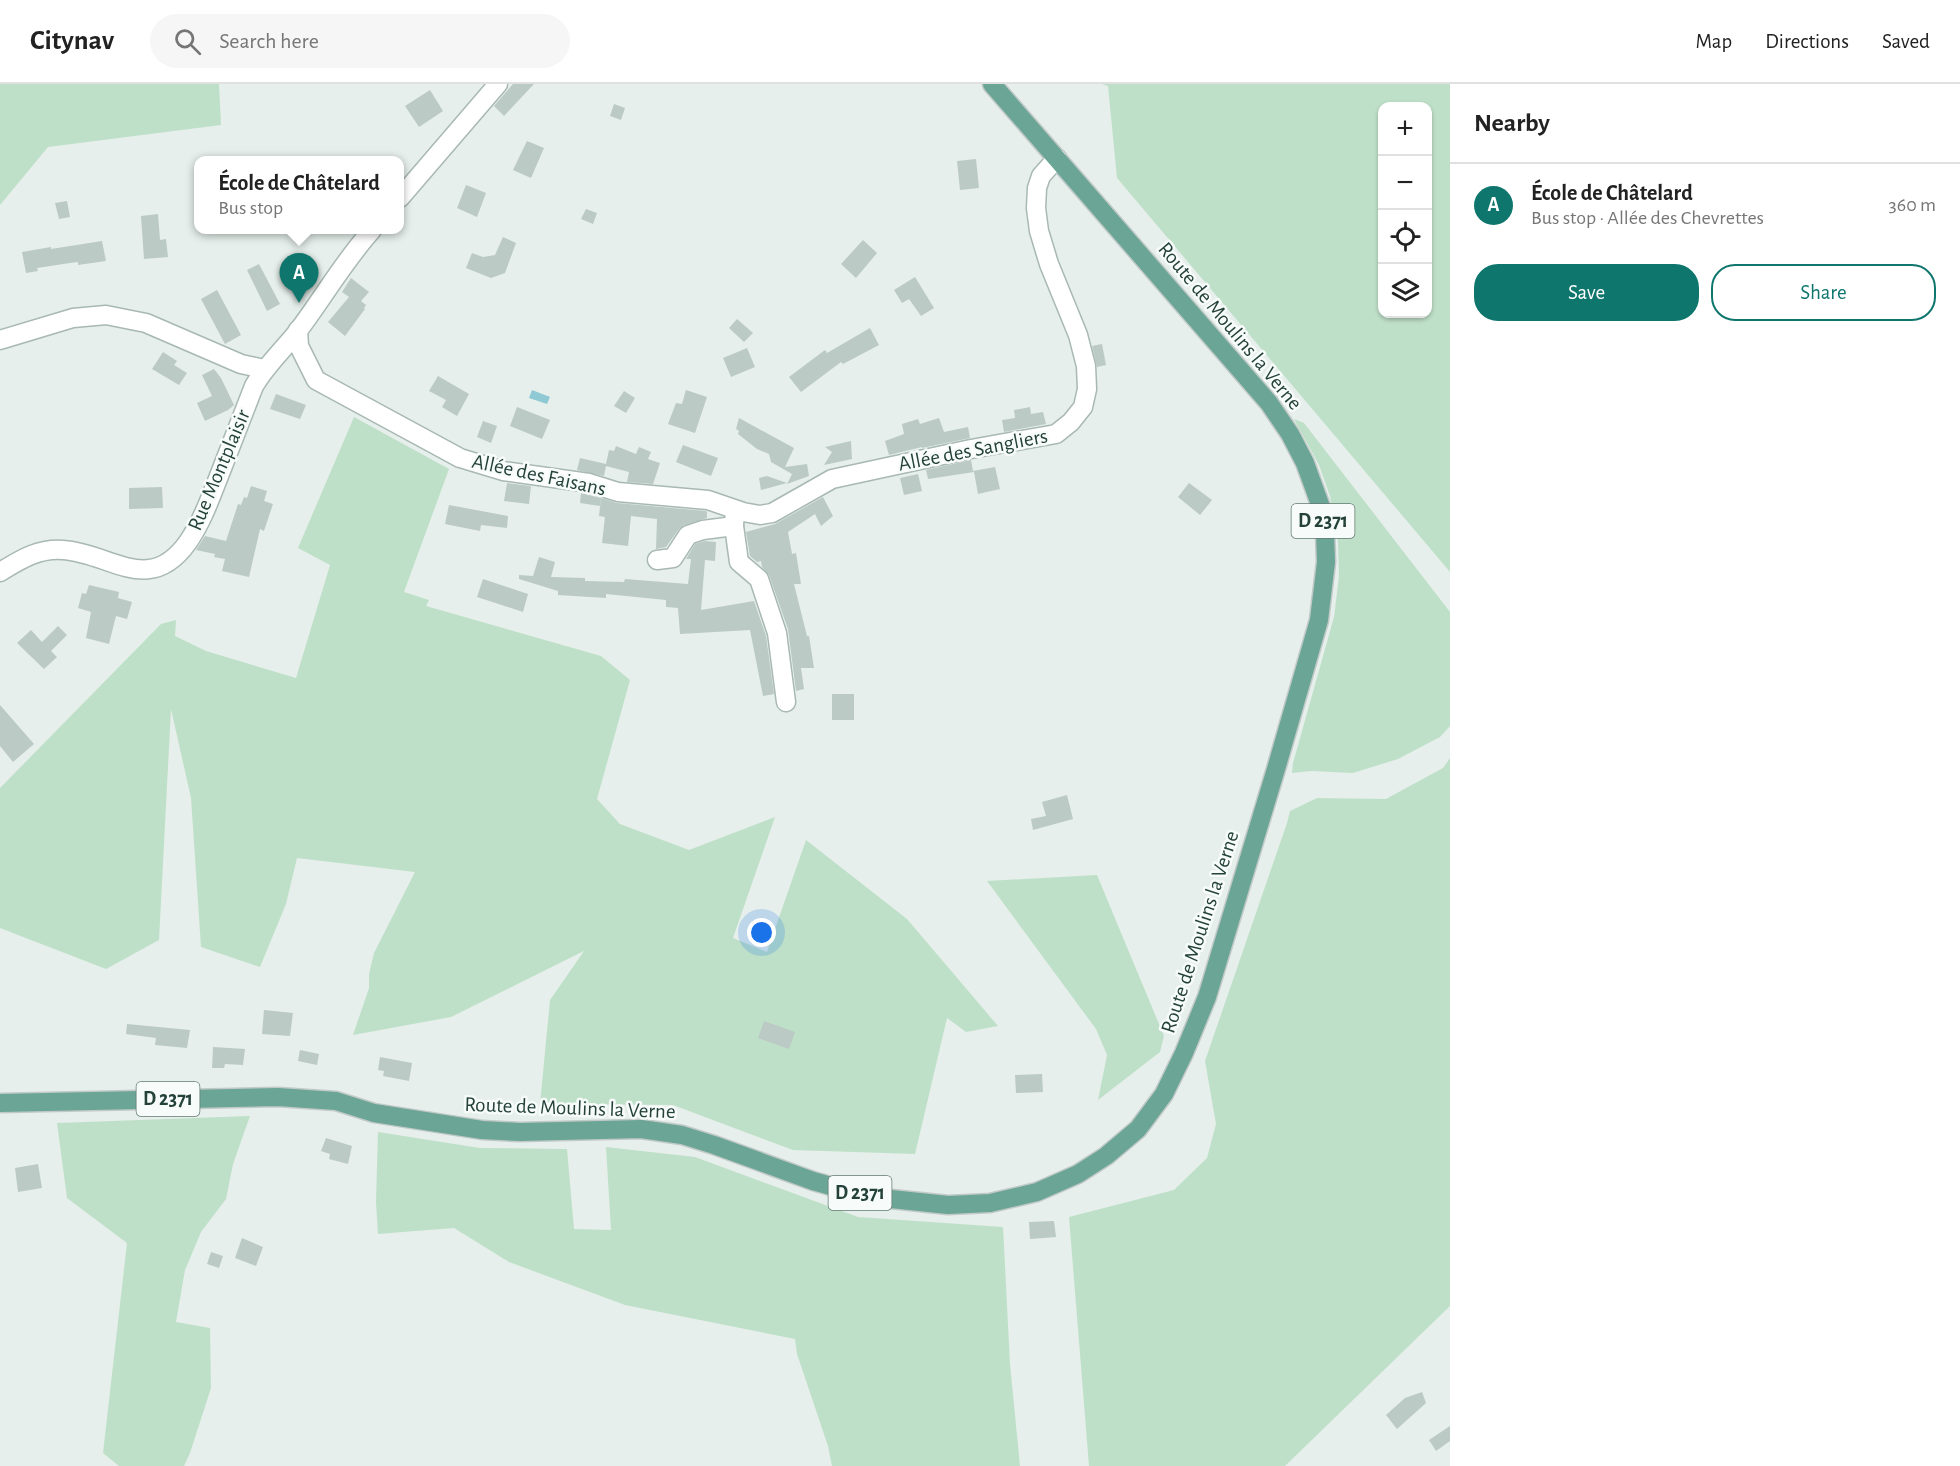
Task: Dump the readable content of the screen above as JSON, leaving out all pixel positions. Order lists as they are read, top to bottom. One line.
{"streets":{"main road":["Route de Moulins la Verne","D 2371"],"street":["Allée des Sangliers","Rue Montplaisir","Allée des Faisans"]},"crossings":[["Route de Moulins la Verne","Allée des Sangliers"],["Allée des Sangliers","Allée des Faisans"],["Rue Montplaisir","Allée des Faisans"]],"page":{"header":"Citynav","search":"Search here","nav":["Map","Directions","Saved"],"heading":"Nearby","map_buttons":["+","−"],"popup":["École de Châtelard","Bus stop"],"list":[{"mark":"A","name":"École de Châtelard","note":"Bus stop · Allée des Chevrettes","value":"360 m"}],"buttons":["Save","Share"],"pins":"A"}}
